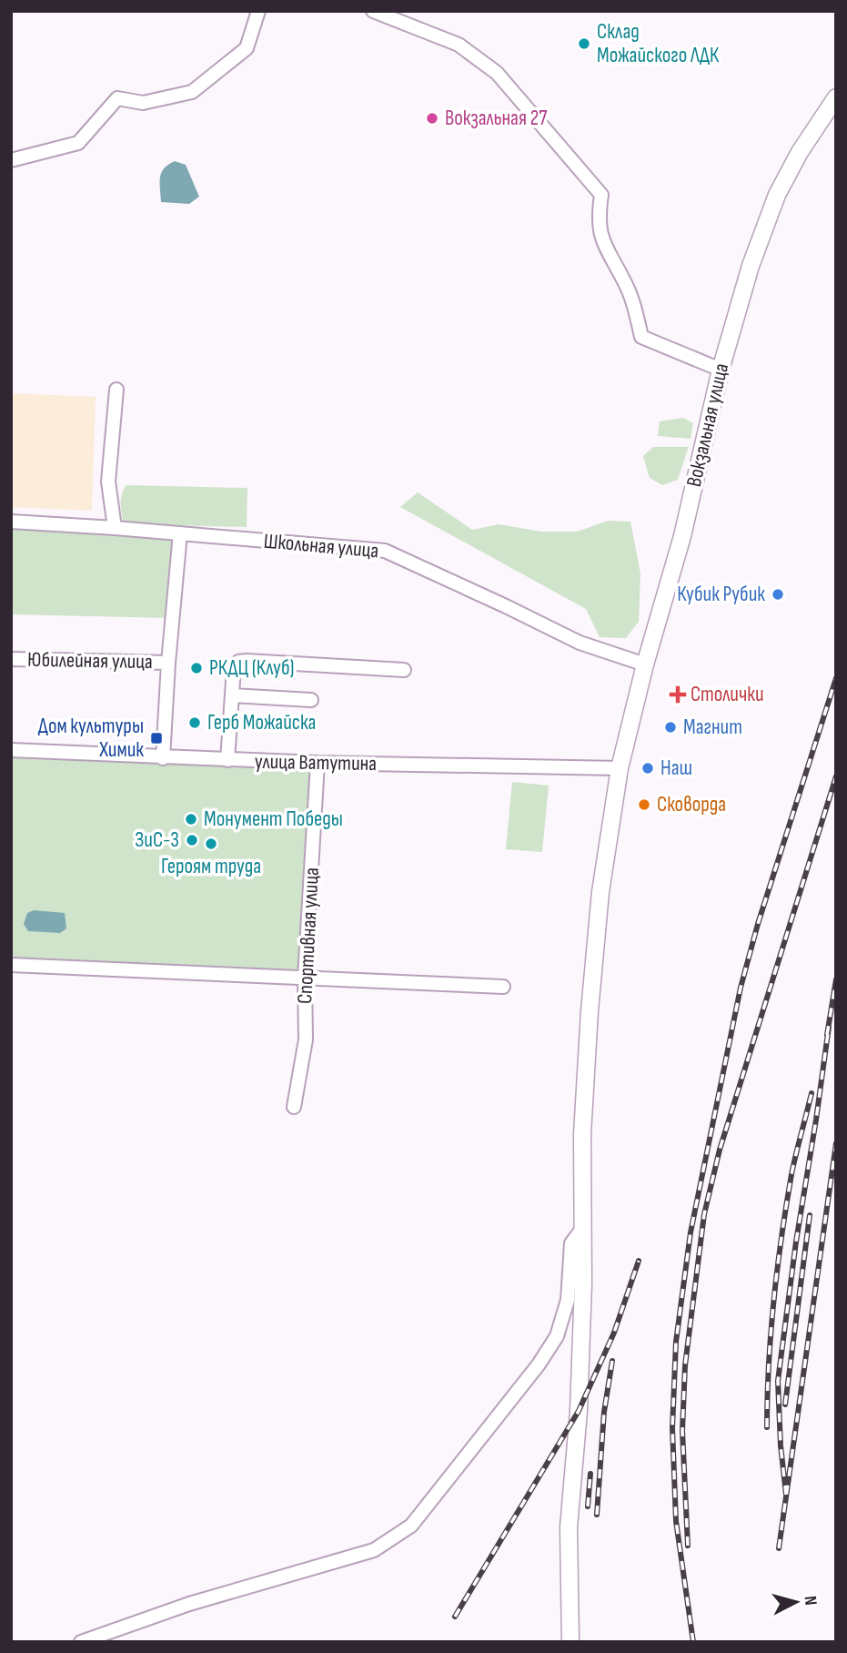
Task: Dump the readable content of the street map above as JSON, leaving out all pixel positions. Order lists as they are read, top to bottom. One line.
{"streets":{"main road":["Вокзальная улица"],"street":["Школьная улица","Юбилейная улица","улица Ватутина","Спортивная улица"]},"crossings":[["Вокзальная улица","Школьная улица"],["Вокзальная улица","улица Ватутина"],["улица Ватутина","Спортивная улица"]],"places":{"other":["Склад Можайского ЛДК","Вокзальная 27","Кубик Рубик","РКДЦ (Клуб)","Герб Можайска","Магнит","Наш","Сковорда","Монумент Победы","ЗиС-3","Героям труда"],"health":["Столички"],"transit":["Дом культуры Химик"]},"north":"right"}
